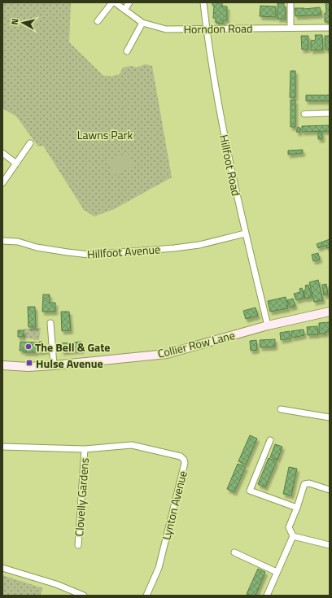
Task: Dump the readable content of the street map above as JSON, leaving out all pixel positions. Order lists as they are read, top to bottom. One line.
{"streets":{"main road":["Collier Row Lane"],"street":["Horndon Road","Hillfoot Road","Hillfoot Avenue","Clovelly Gardens","Lynton Avenue"]},"crossings":[["Horndon Road","Hillfoot Road"],["Hillfoot Road","Hillfoot Avenue"],["Hillfoot Road","Collier Row Lane"],["Clovelly Gardens","Lynton Avenue"]],"parks":["Lawns Park"],"places":{"other":["The Bell & Gate"],"transit":["Hulse Avenue"]},"north":"left"}
